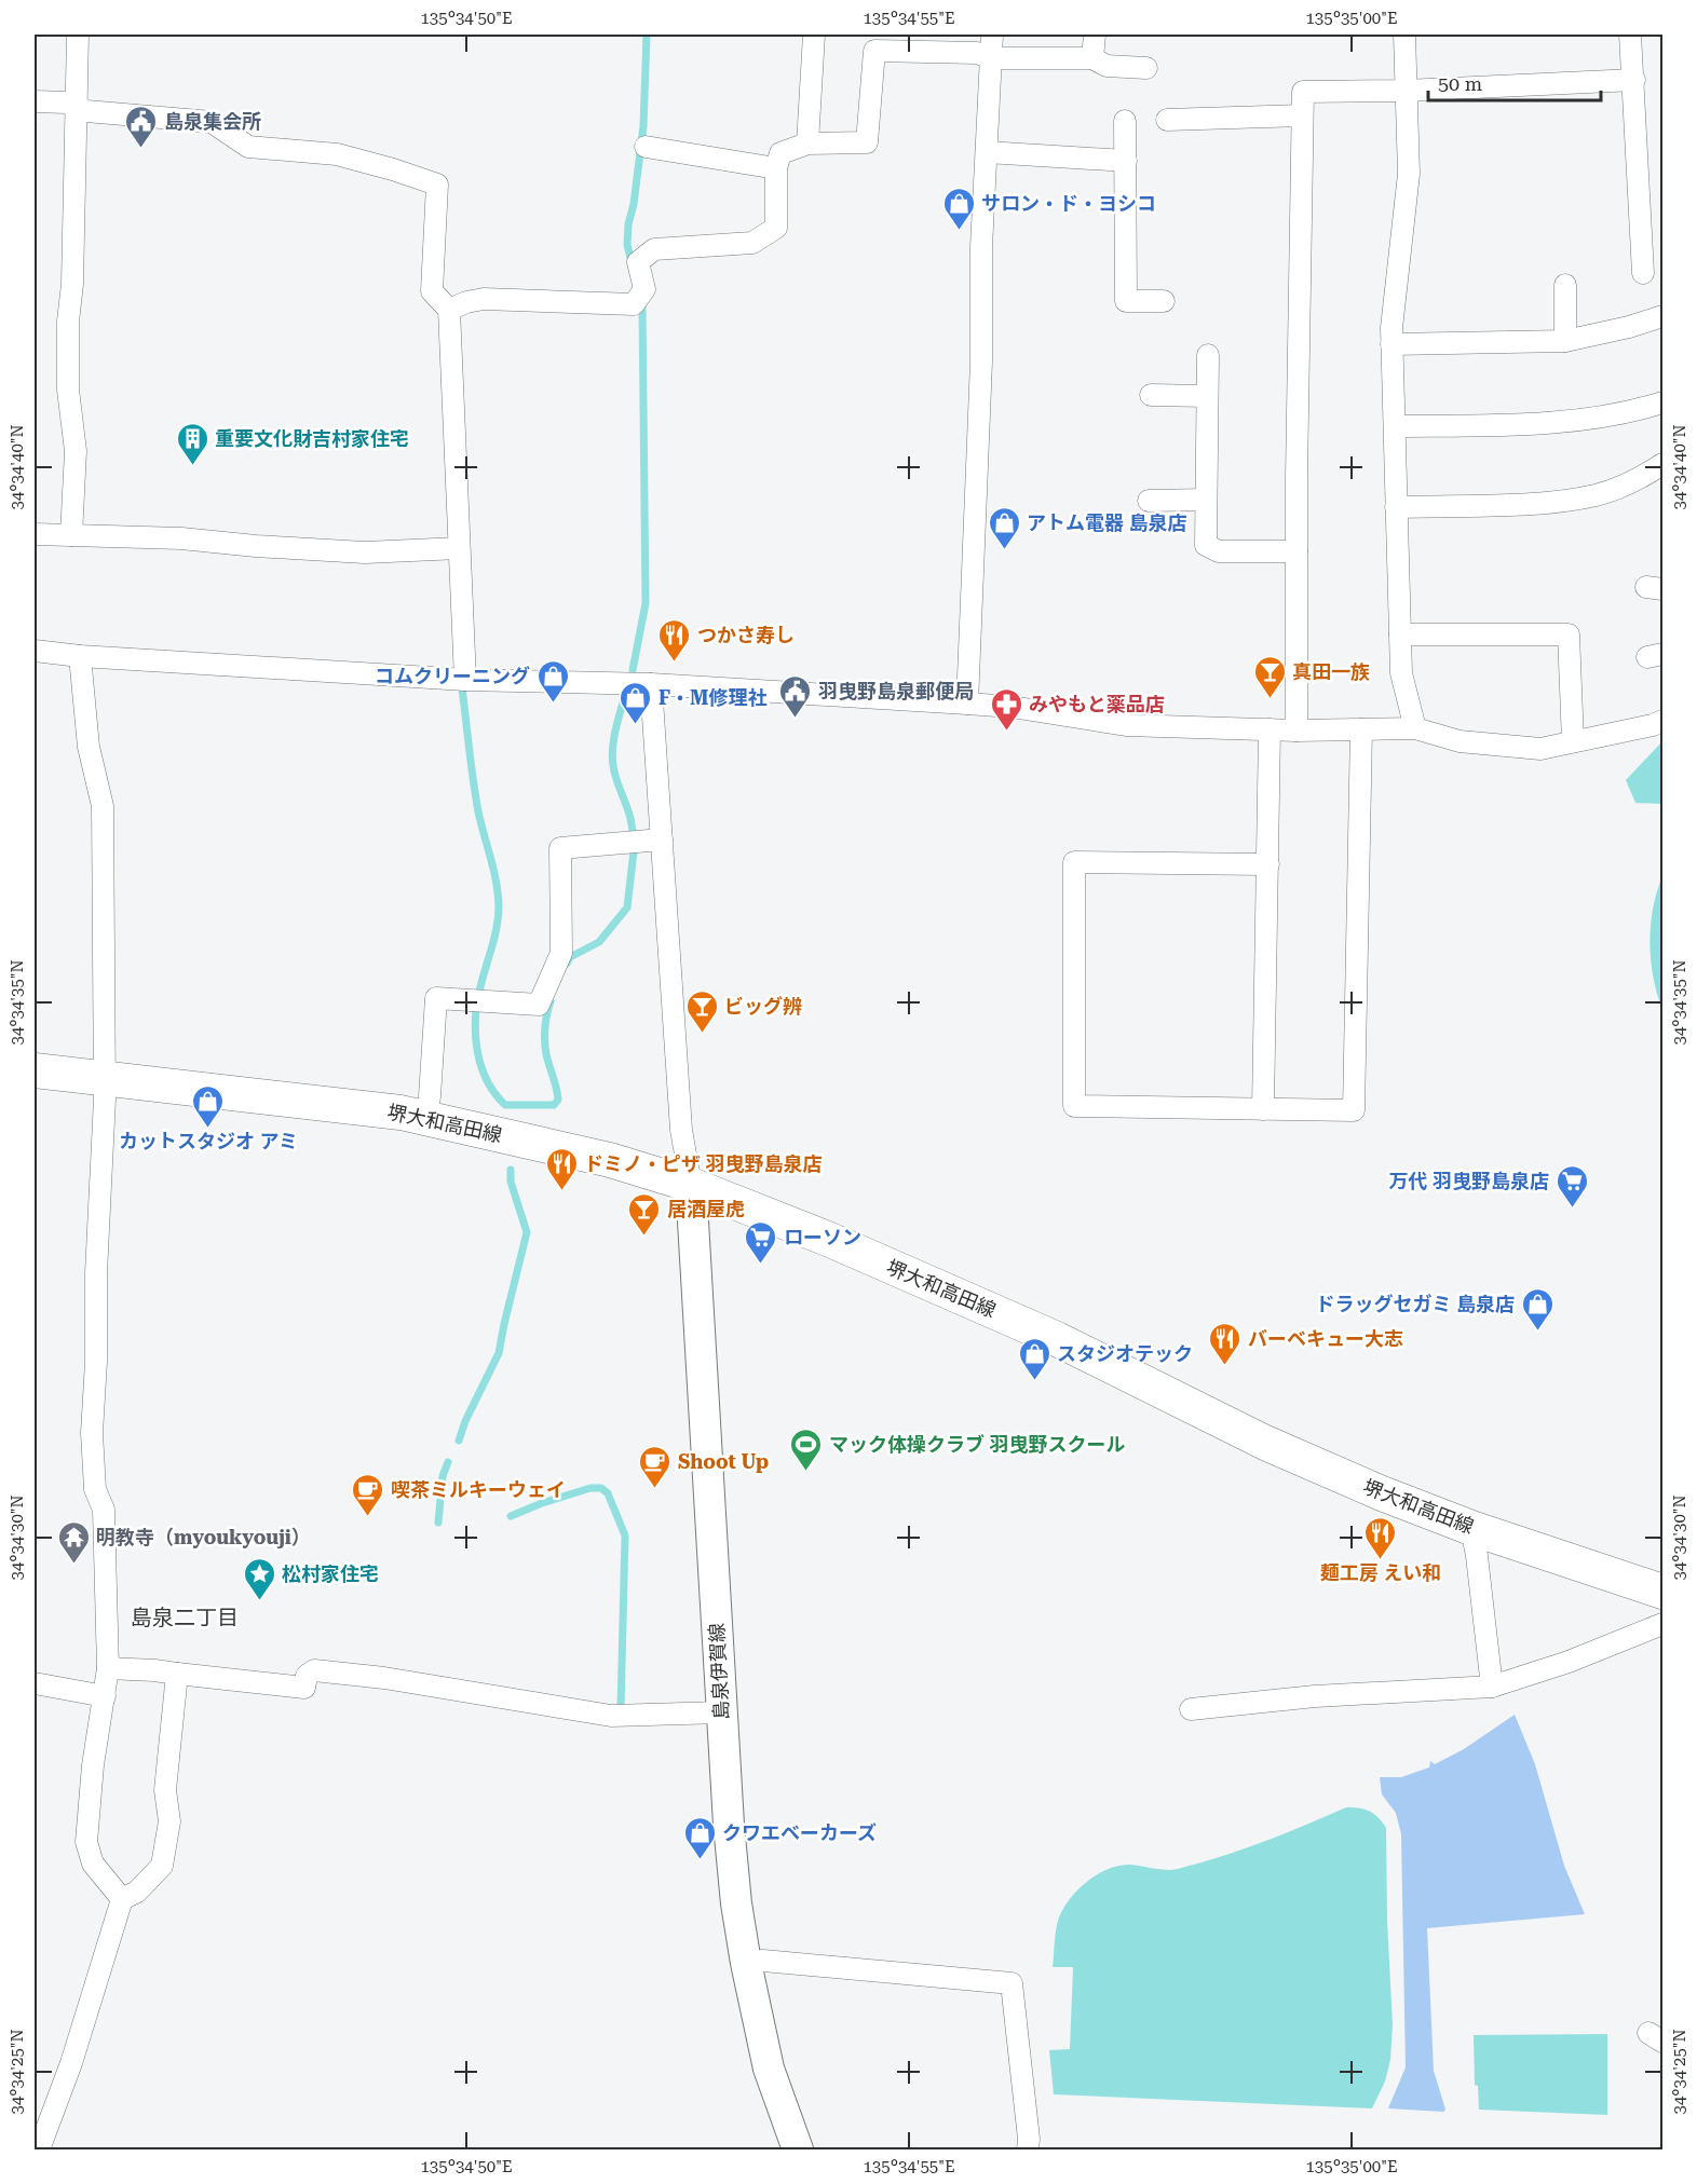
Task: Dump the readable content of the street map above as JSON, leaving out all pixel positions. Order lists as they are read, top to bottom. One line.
{"streets":{"main road":["堺大和高田線","島泉伊賀線"]},"crossings":[["堺大和高田線","島泉伊賀線"]],"districts":["島泉二丁目"],"places":{"public building":["島泉集会所","羽曳野島泉郵便局"],"shop":["サロン・ド・ヨシコ","アトム電器 島泉店","コムクリーニング","F・M修理社","カットスタジオ アミ","ドラッグセガミ 島泉店","スタジオテック","クワエベーカーズ"],"building":["重要文化財吉村家住宅"],"restaurant":["つかさ寿し","ドミノ・ピザ 羽曳野島泉店","バーベキュー大志","麺工房 えい和"],"bar":["真田一族","ビッグ辨","居酒屋虎"],"pharmacy":["みやもと薬品店"],"supermarket":["万代 羽曳野島泉店","ローソン"],"sports":["マック体操クラブ 羽曳野スクール"],"cafe":["Shoot Up","喫茶ミルキーウェイ"],"temple":["明教寺（myoukyouji）"],"place":["松村家住宅"]},"scale_bar":"50 m","coordinates":["135°34'50\"E","135°34'55\"E","135°35'00\"E","34°34'40\"N","34°34'35\"N","34°34'30\"N","34°34'25\"N"]}
